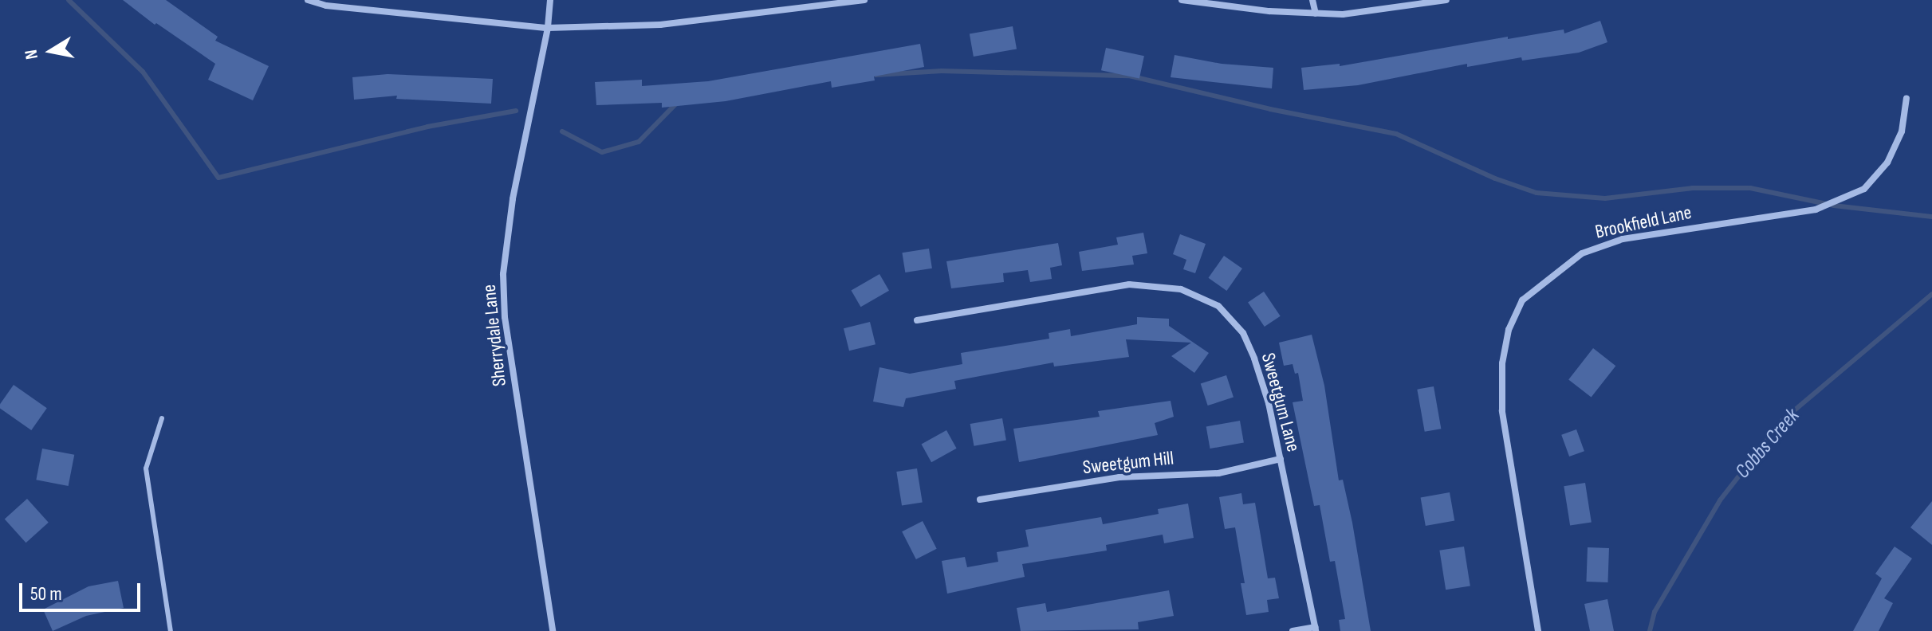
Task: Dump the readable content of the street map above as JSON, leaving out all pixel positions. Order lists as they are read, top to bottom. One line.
{"streets":{"street":["Brookfield Lane","Sherrydale Lane","Sweetgum Lane","Sweetgum Hill"]},"crossings":[["Sweetgum Lane","Sweetgum Hill"]],"water":["Cobbs Creek"],"scale_bar":"50 m","north":"left"}
